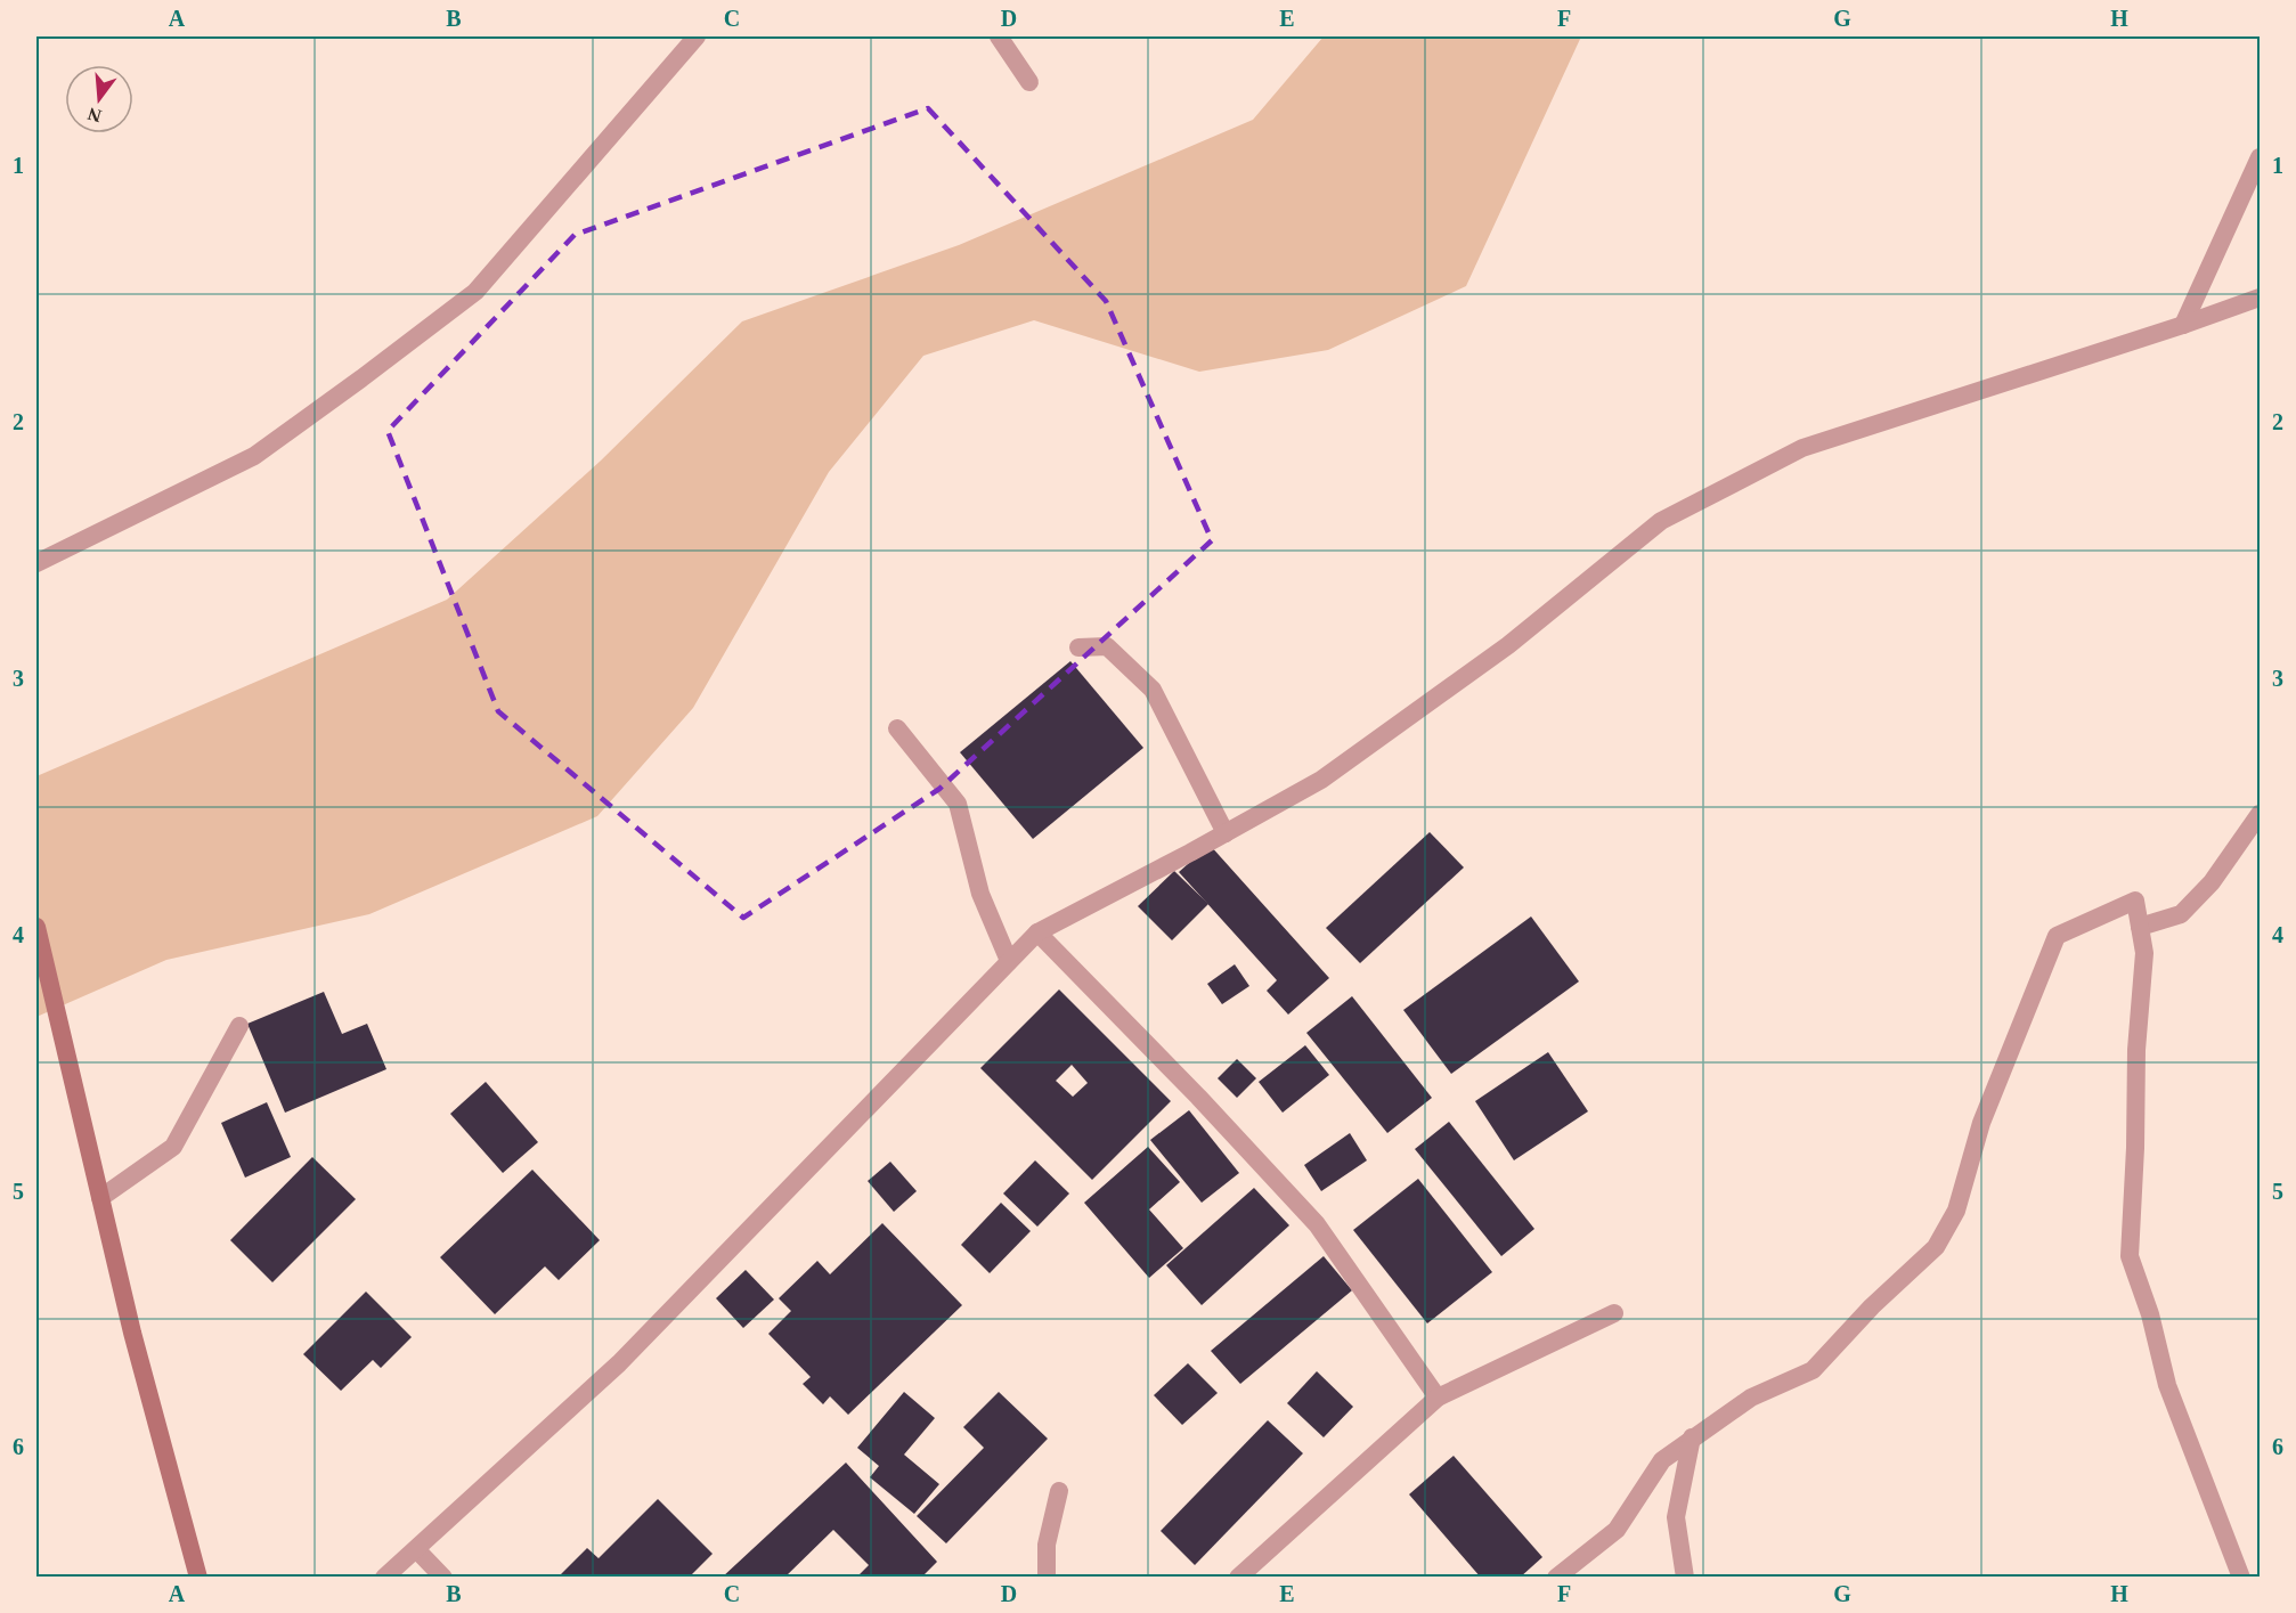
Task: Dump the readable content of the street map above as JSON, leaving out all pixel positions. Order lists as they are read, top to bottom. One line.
{"north":"bottom","grid":{"columns":["A","B","C","D","E","F","G","H"],"rows":["1","2","3","4","5","6"]}}
